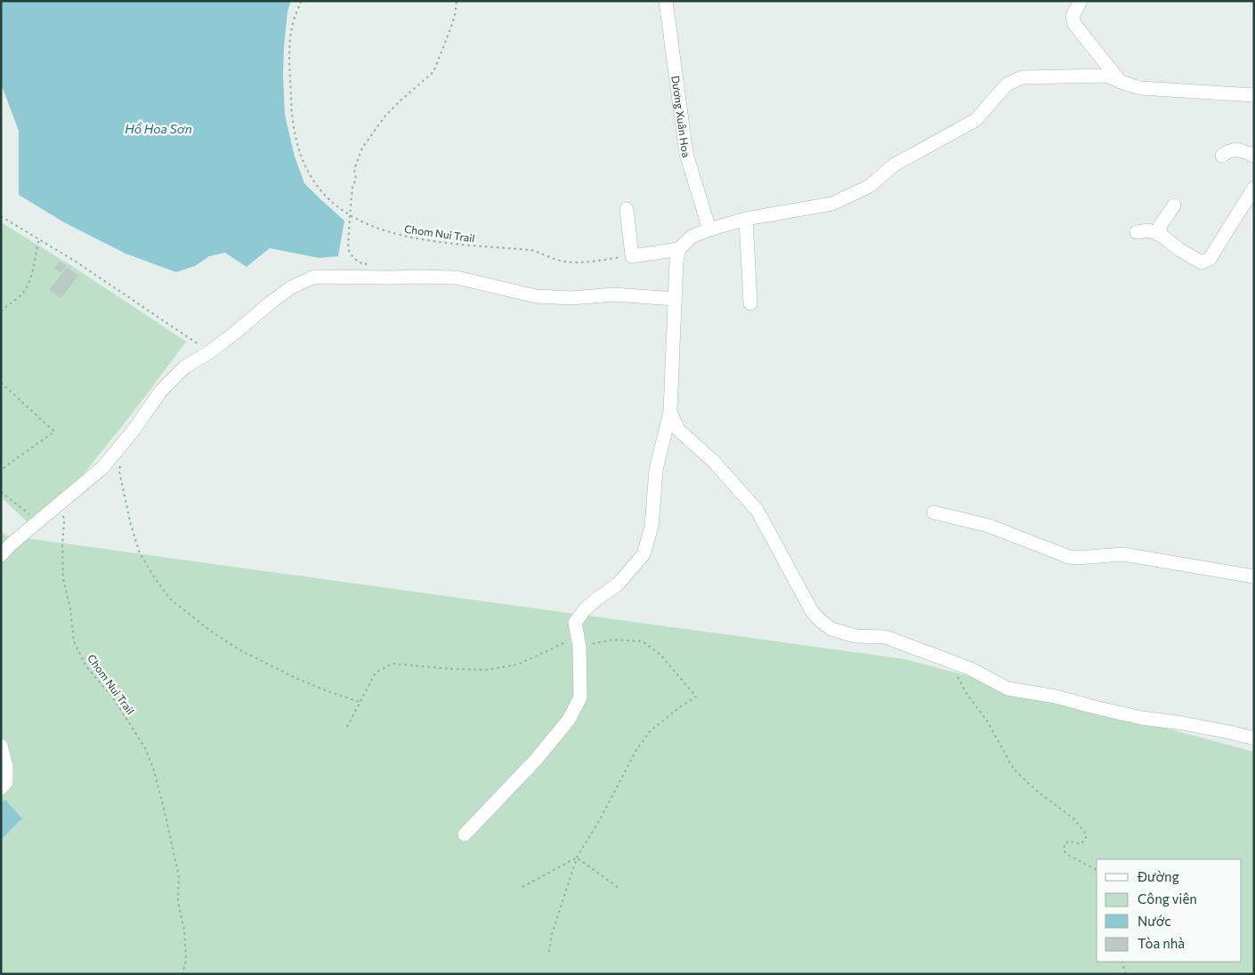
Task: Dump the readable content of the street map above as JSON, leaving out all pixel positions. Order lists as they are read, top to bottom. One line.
{"streets":{"street":["Dương Xuân Hoa"],"path":["Chom Nui Trail"]},"water":["Hồ Hoa Sơn"],"legend":["Đường","Công viên","Nước","Tòa nhà"]}
